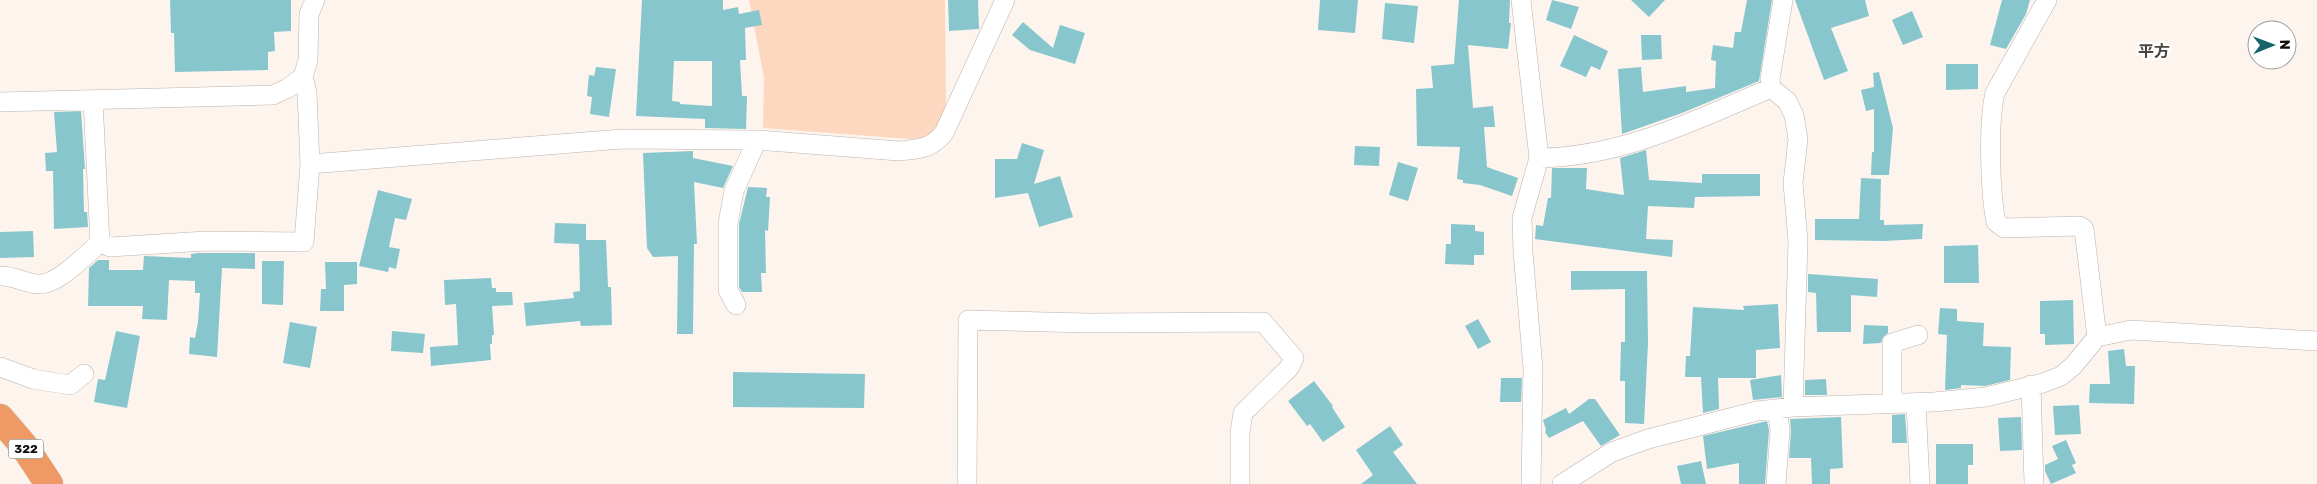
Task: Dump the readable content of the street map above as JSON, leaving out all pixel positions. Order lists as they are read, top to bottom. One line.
{"streets":{"highway":["322"]},"districts":["平方"],"north":"right"}
